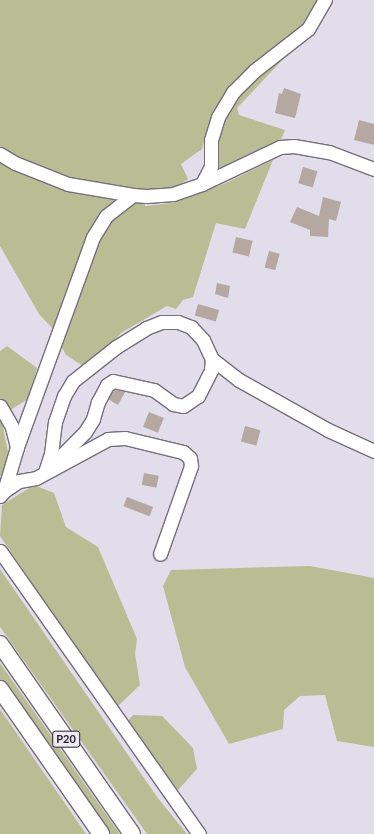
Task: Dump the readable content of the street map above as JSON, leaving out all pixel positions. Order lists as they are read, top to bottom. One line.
{"streets":{"main road":["Р20"]}}
